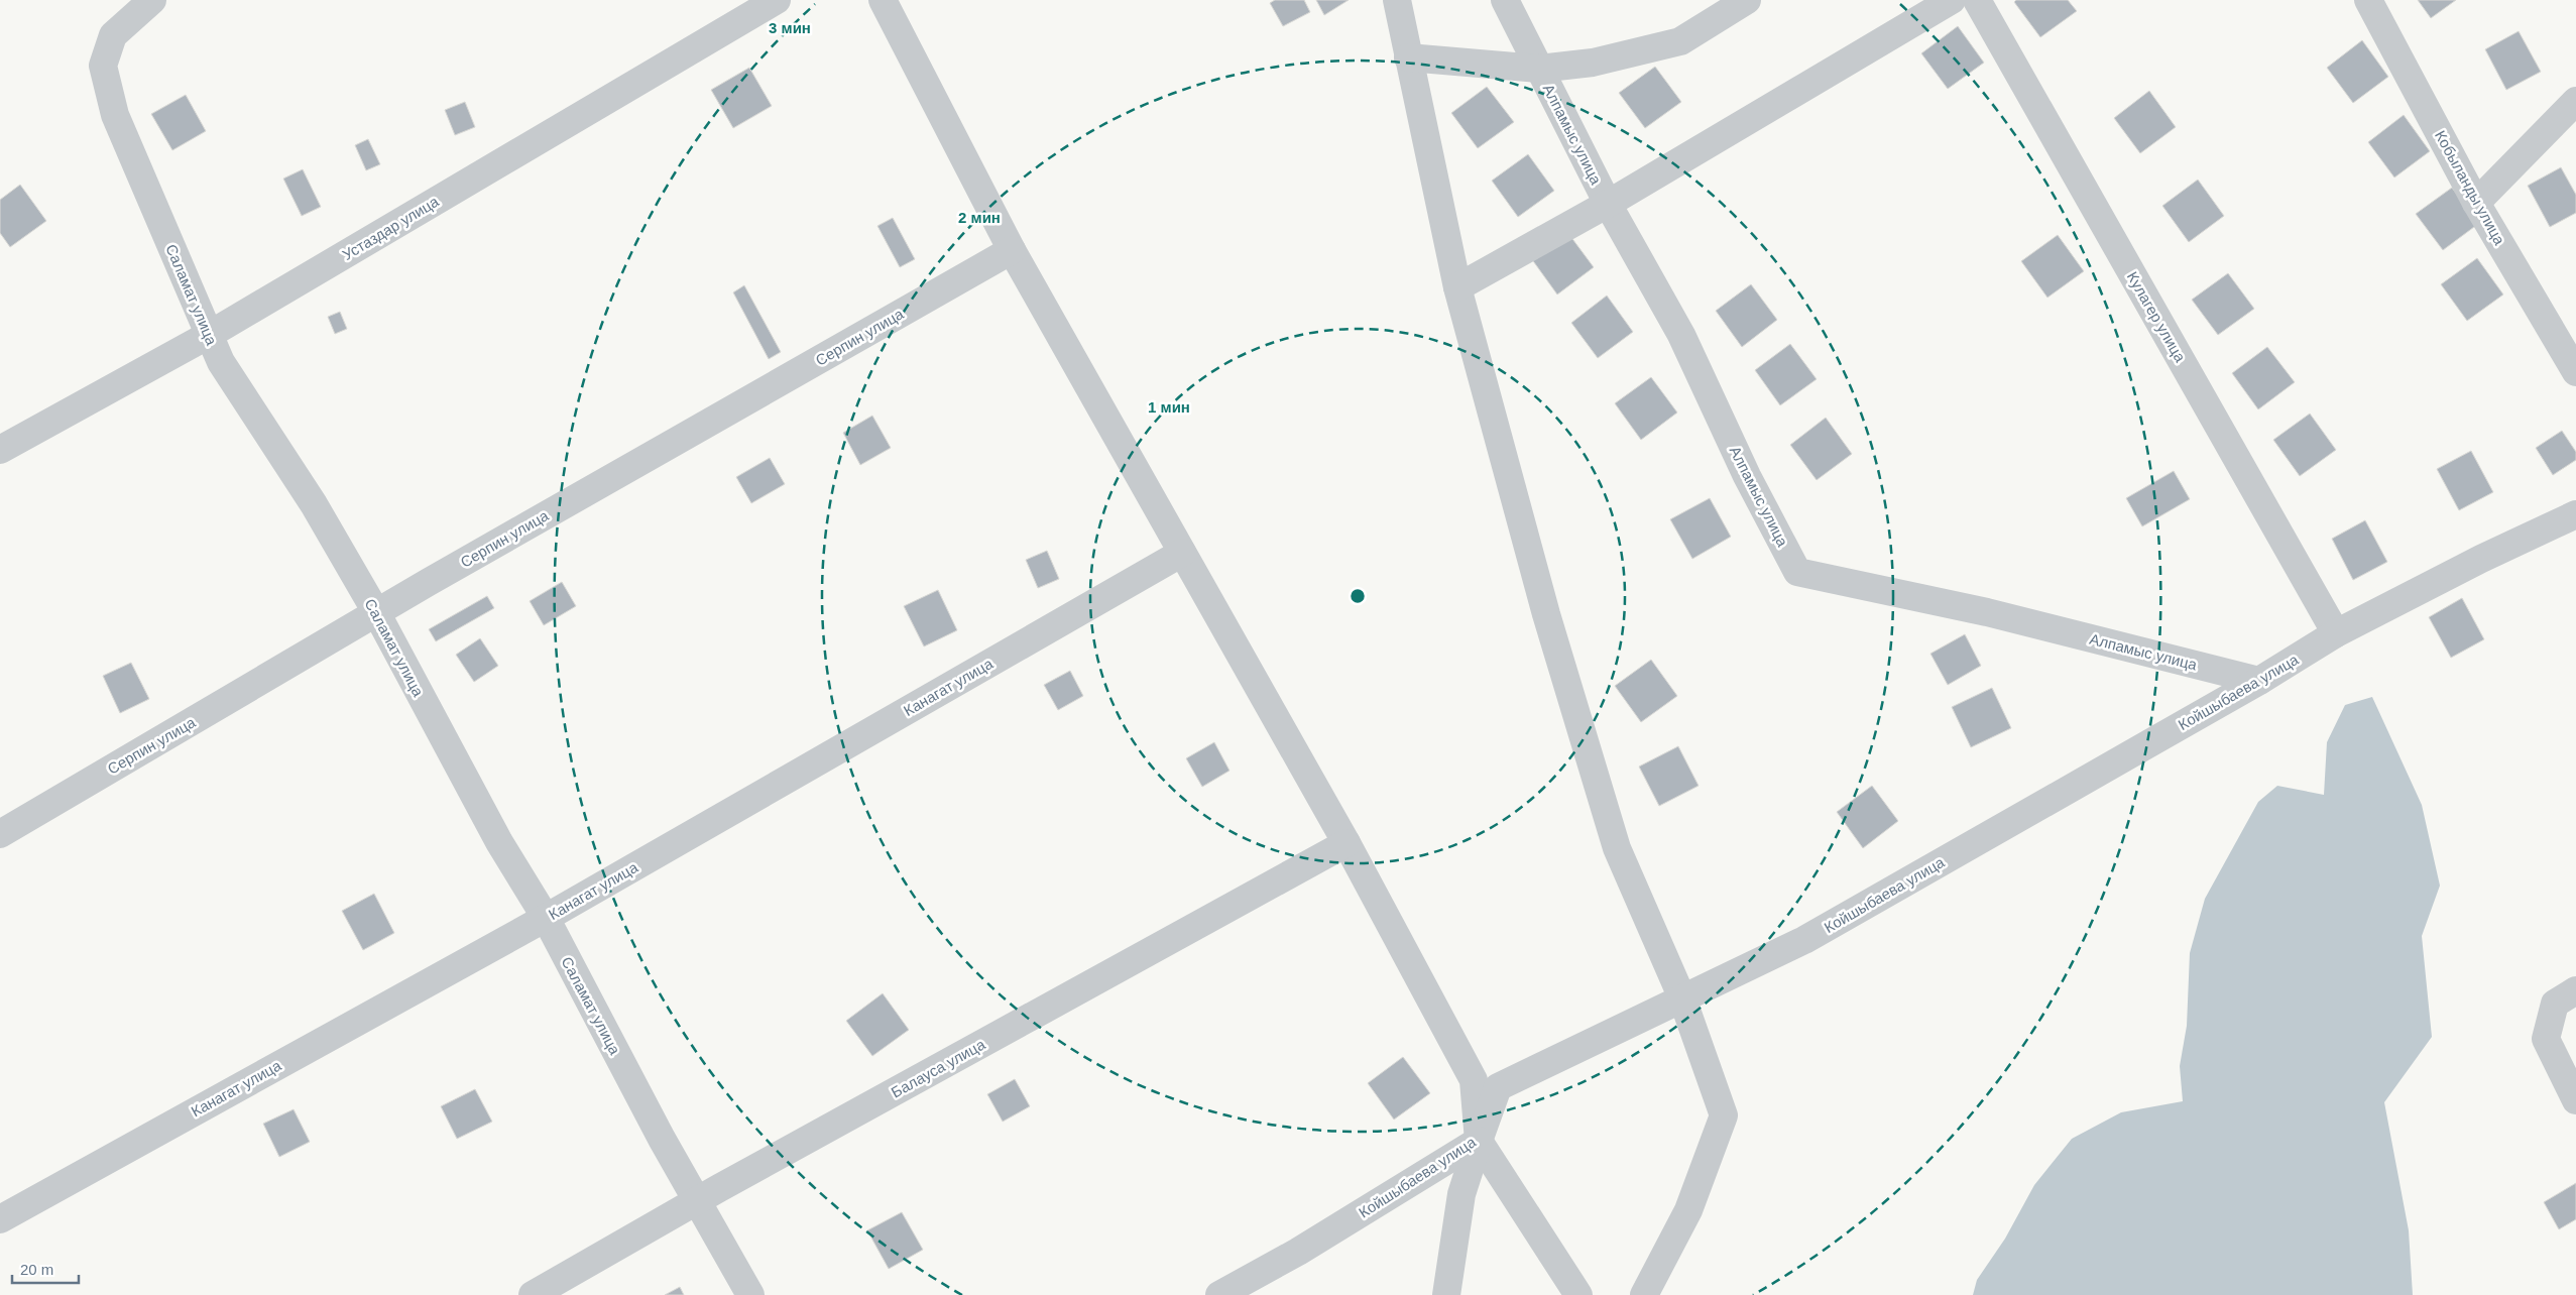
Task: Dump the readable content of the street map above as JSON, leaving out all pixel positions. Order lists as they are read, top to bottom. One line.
{"streets":{"street":["Алпамыс улица","Кобыланды улица","Устаздар улица","Саламат улица","Кулагер улица","Серпин улица","Канагат улица","Койшыбаева улица","Балауса улица"]},"crossings":[["Алпамыс улица","Койшыбаева улица"],["Устаздар улица","Саламат улица"],["Саламат улица","Серпин улица"],["Саламат улица","Канагат улица"],["Саламат улица","Балауса улица"],["Кулагер улица","Койшыбаева улица"]],"scale_bar":"20 m","rings":["3 мин","2 мин","1 мин"]}
